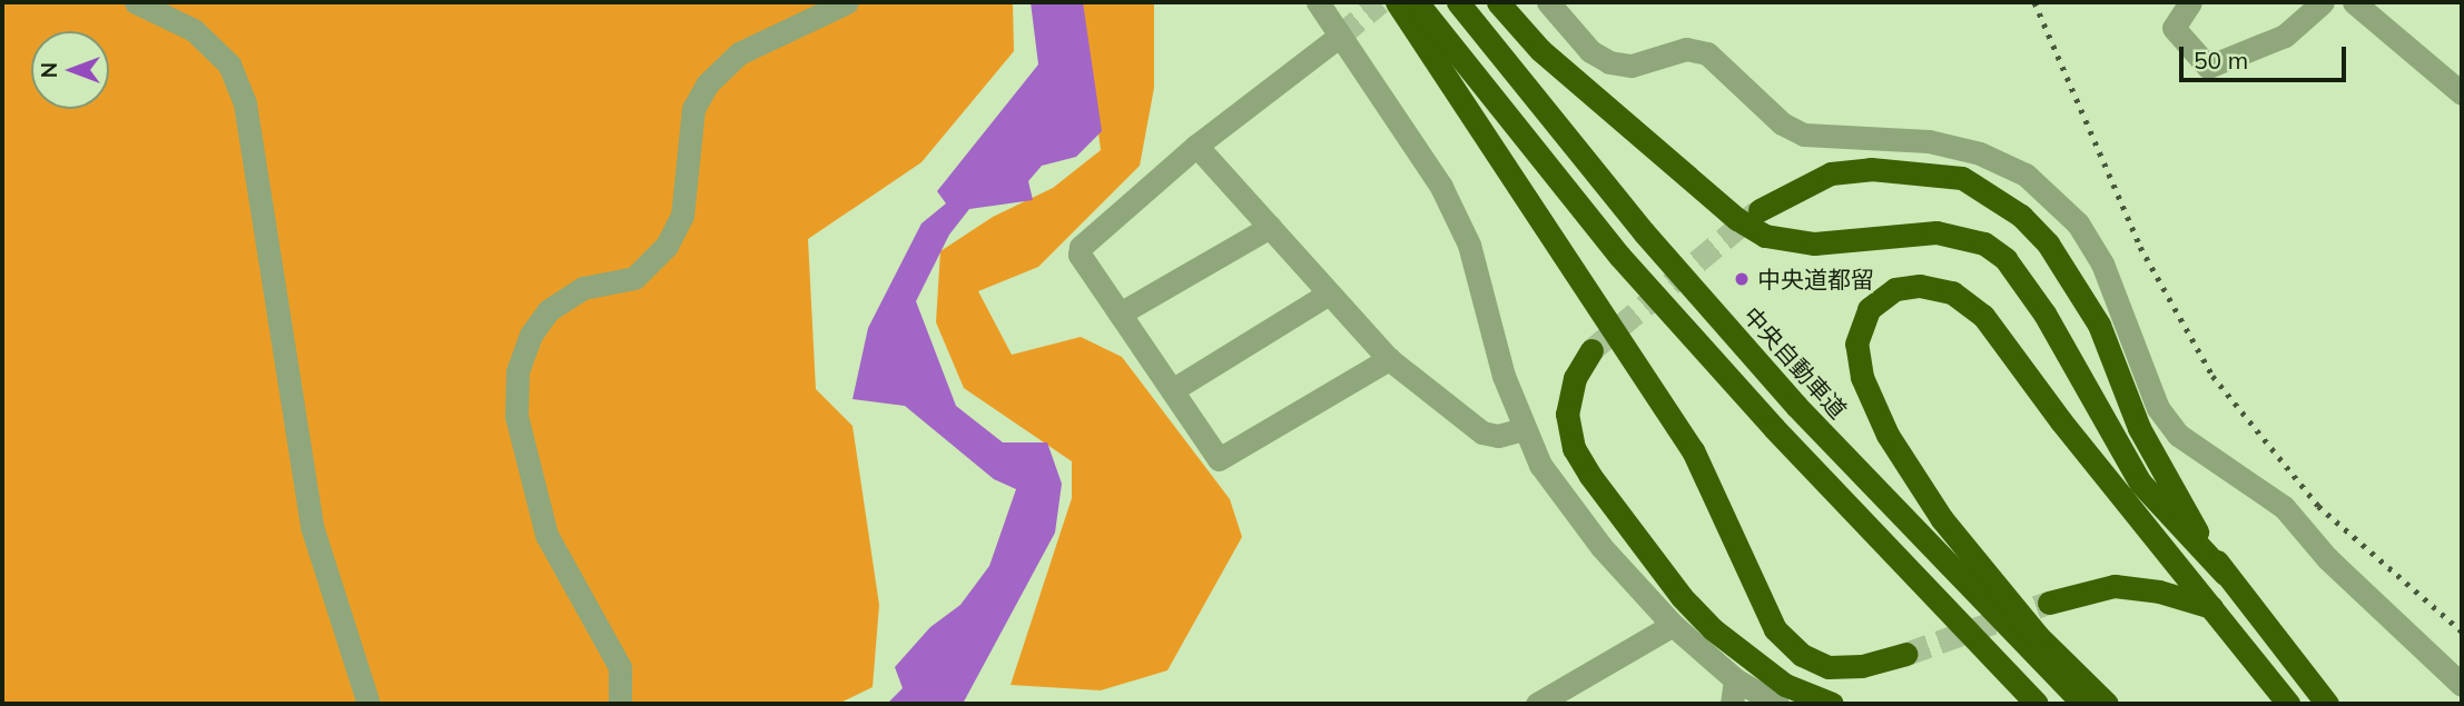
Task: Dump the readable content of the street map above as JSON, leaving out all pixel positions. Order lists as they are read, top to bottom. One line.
{"streets":{"highway":["中央自動車道"]},"places":["中央道都留"],"scale_bar":"50 m","north":"left"}
